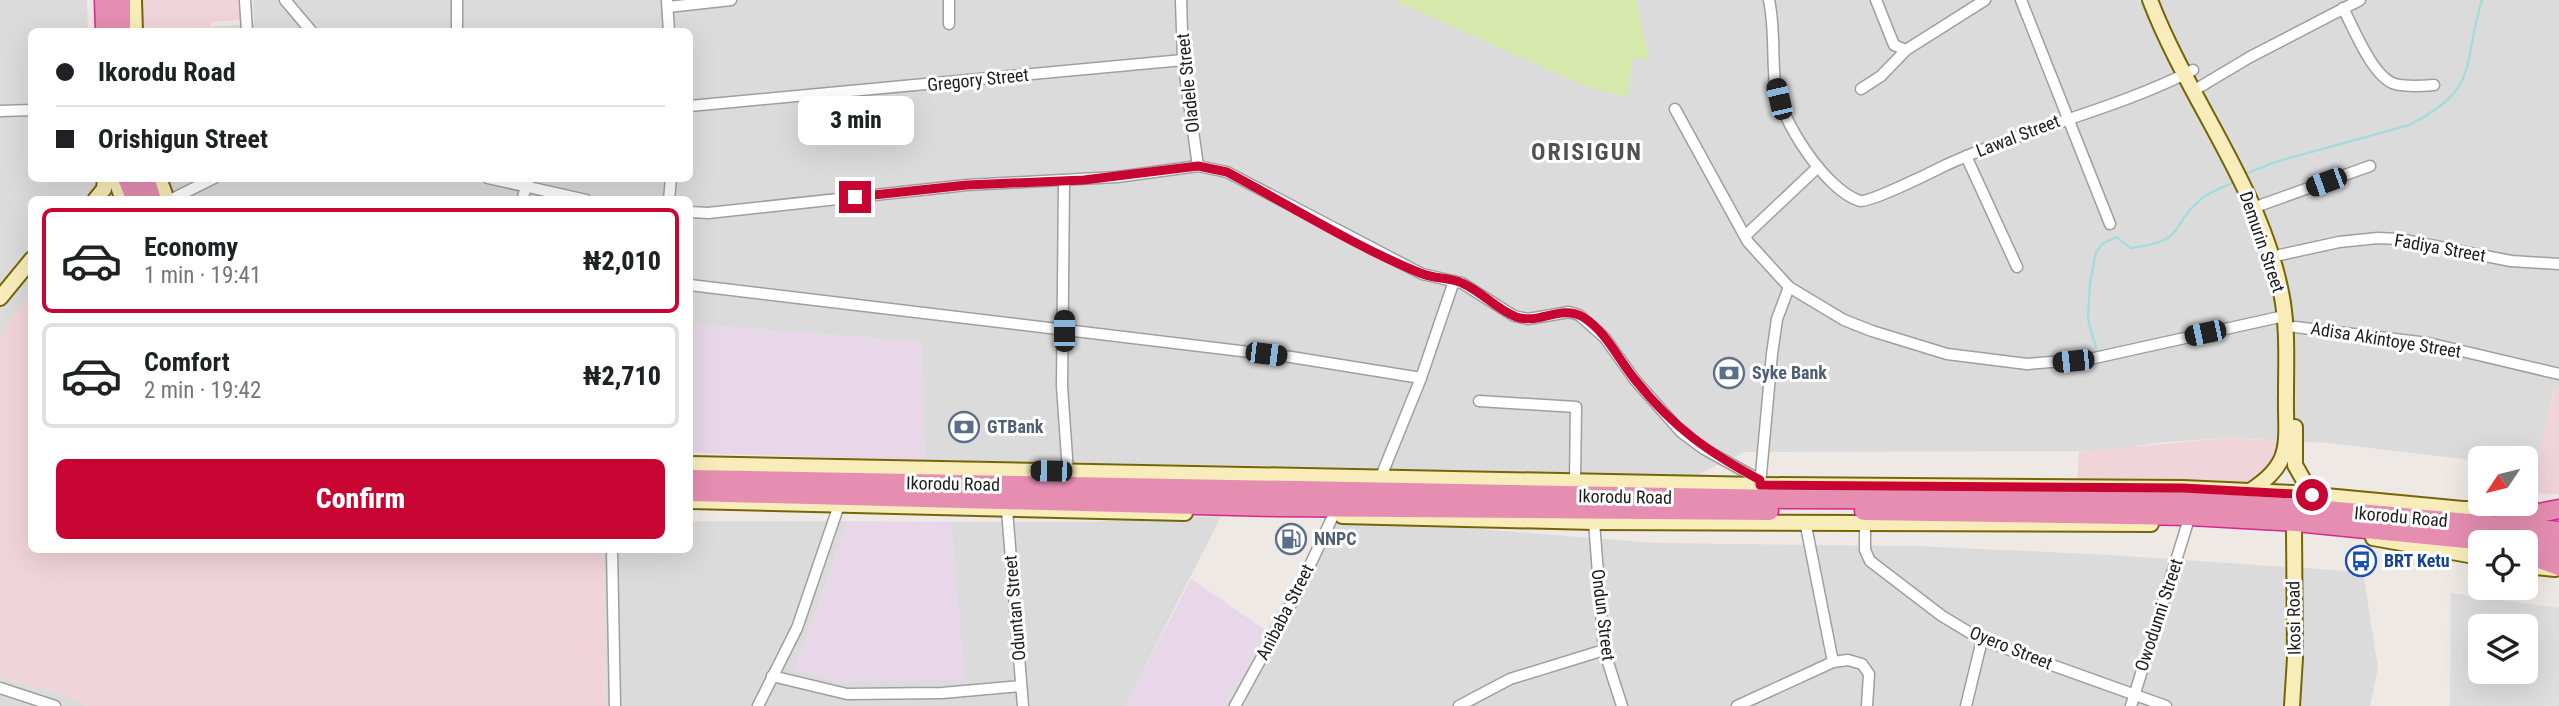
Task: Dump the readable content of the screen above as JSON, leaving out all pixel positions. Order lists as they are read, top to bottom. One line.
{"streets":{"highway":["Ikorodu Road"],"street":["Gregory Street","Oladele Street","Lawal Street","Demurin Street","Fadiya Street","Adisa Akintoye Street","Oduntan Street","Anibaba Street","Ondun Street","Owodunni Street","Ikosi Road","Oyero Street"]},"crossings":[["Gregory Street","Oladele Street"],["Lawal Street","Demurin Street"],["Demurin Street","Fadiya Street"],["Demurin Street","Adisa Akintoye Street"],["Demurin Street","Ikorodu Road"],["Ikorodu Road","Oduntan Street"],["Ikorodu Road","Anibaba Street"],["Ikorodu Road","Ondun Street"],["Ikorodu Road","Owodunni Street"],["Ikorodu Road","Ikosi Road"],["Ikorodu Road","Oyero Street"],["Owodunni Street","Oyero Street"]],"districts":["ORISIGUN"],"places":{"bank":["Syke Bank","GTBank"],"fuel station":["NNPC"],"bus stop":["BRT Ketu"]},"north":"bottom left","page":{"banner":["Ikorodu Road","Orishigun Street"],"bubble":"3 min","list":[{"name":"Economy","note":"1 min · 19:41","value":"₦2,010"},{"name":"Comfort","note":"2 min · 19:42","value":"₦2,710"}],"buttons":"Confirm"}}
